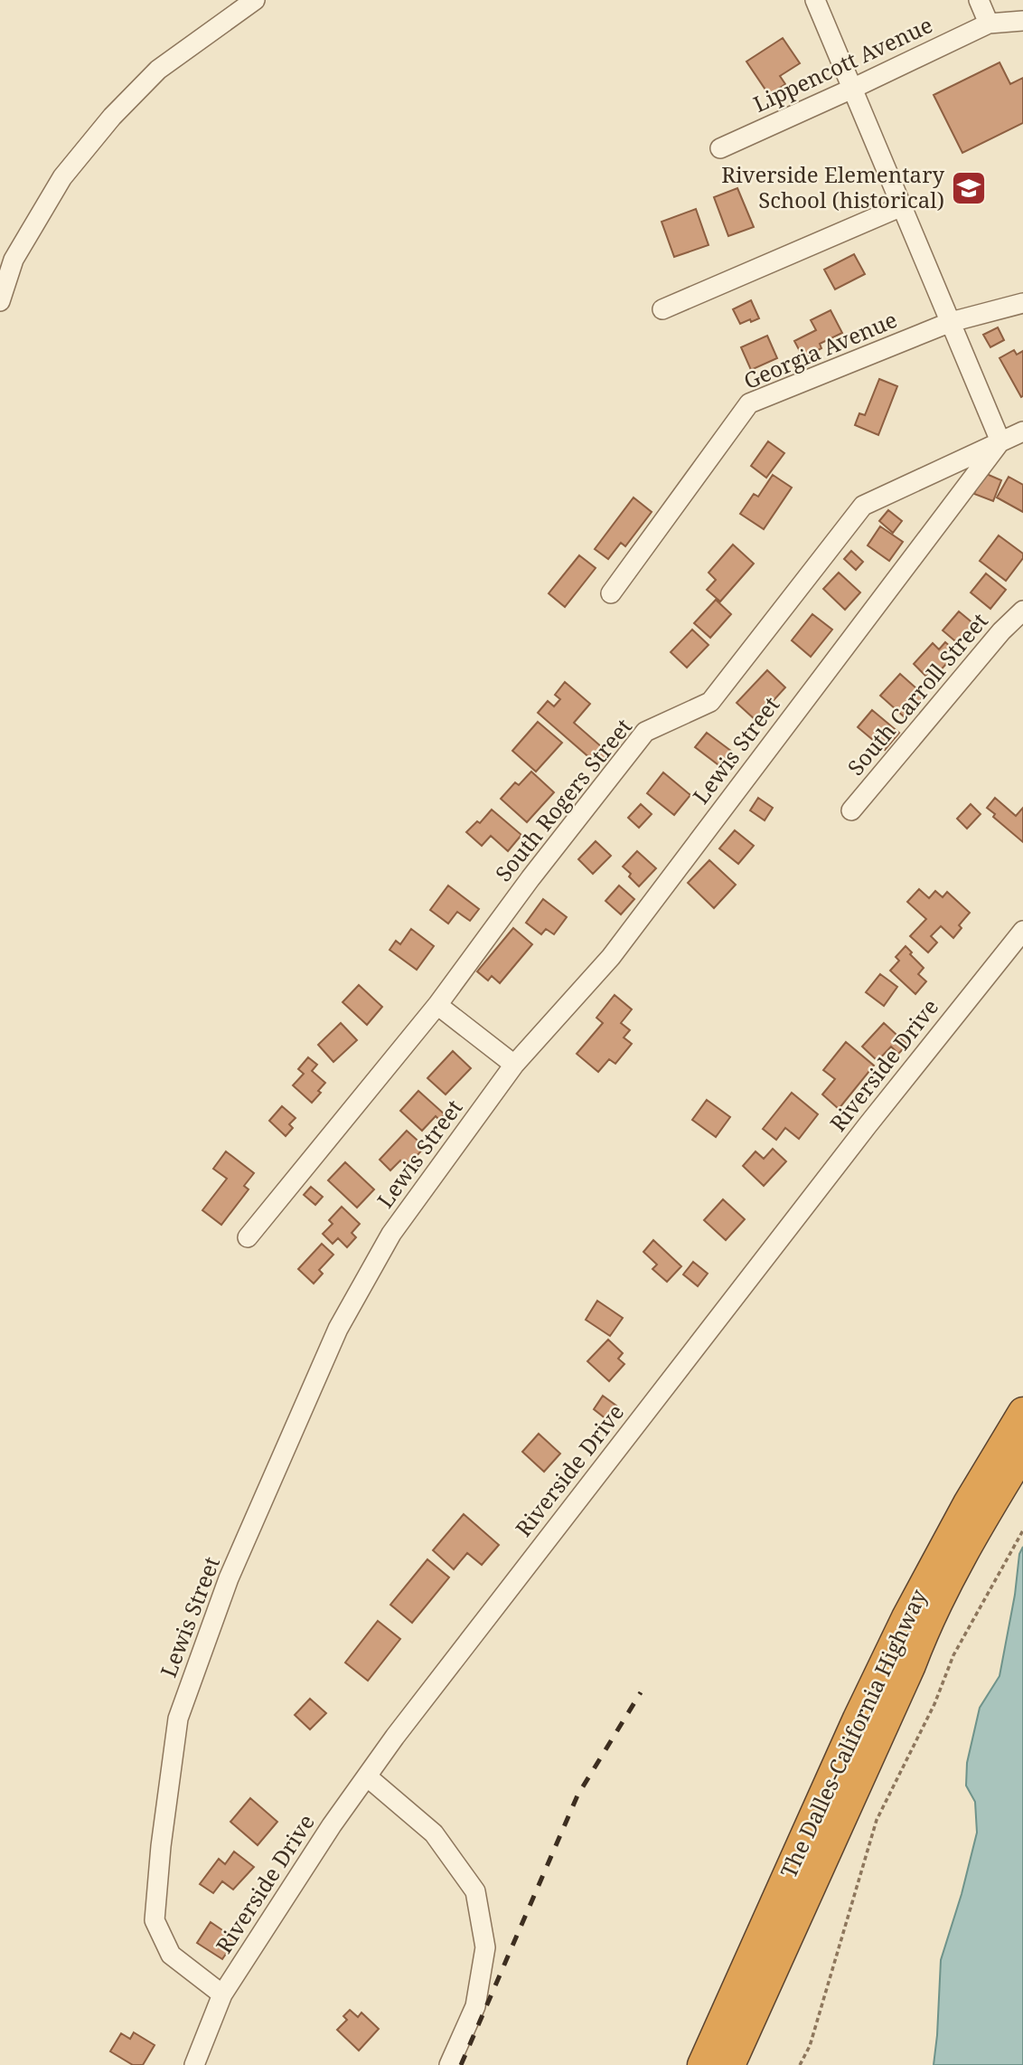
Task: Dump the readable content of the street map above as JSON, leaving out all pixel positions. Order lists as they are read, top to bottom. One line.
{"streets":{"highway":["The Dalles-California Highway"],"street":["Lippencott Avenue","Georgia Avenue","South Carroll Street","Lewis Street","South Rogers Street","Riverside Drive"]},"crossings":[["Lewis Street","South Rogers Street"],["Lewis Street","Riverside Drive"]],"places":{"school or university":["Riverside Elementary School (historical)"]}}
